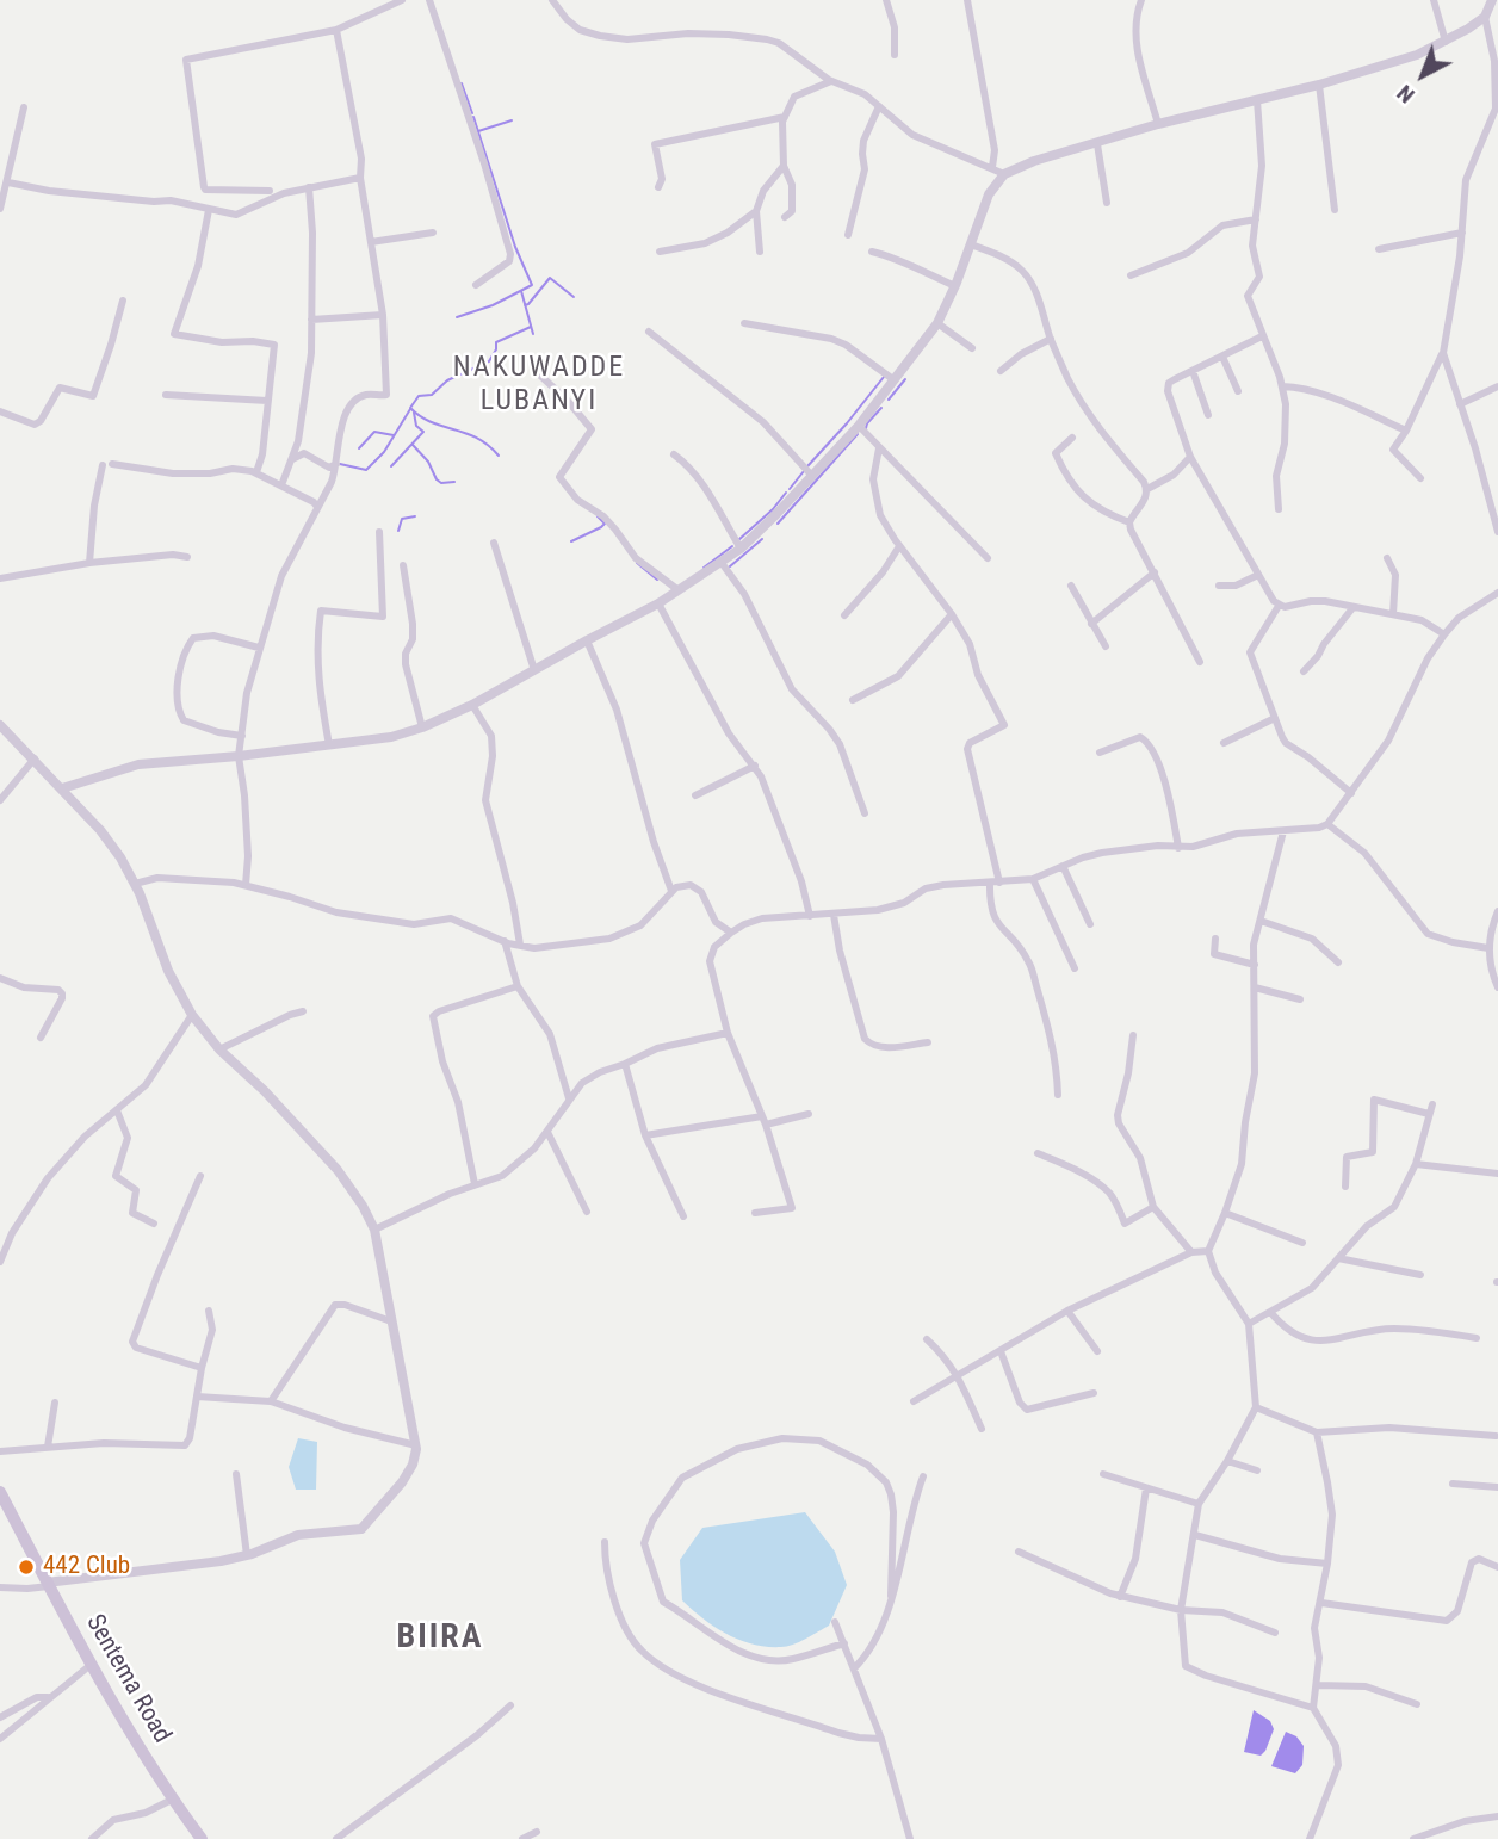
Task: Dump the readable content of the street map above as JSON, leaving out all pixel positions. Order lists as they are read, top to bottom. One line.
{"streets":{"main road":["Sentema Road"]},"districts":["NAKUWADDE LUBANYI","BIIRA"],"places":["442 Club"],"north":"bottom left"}
